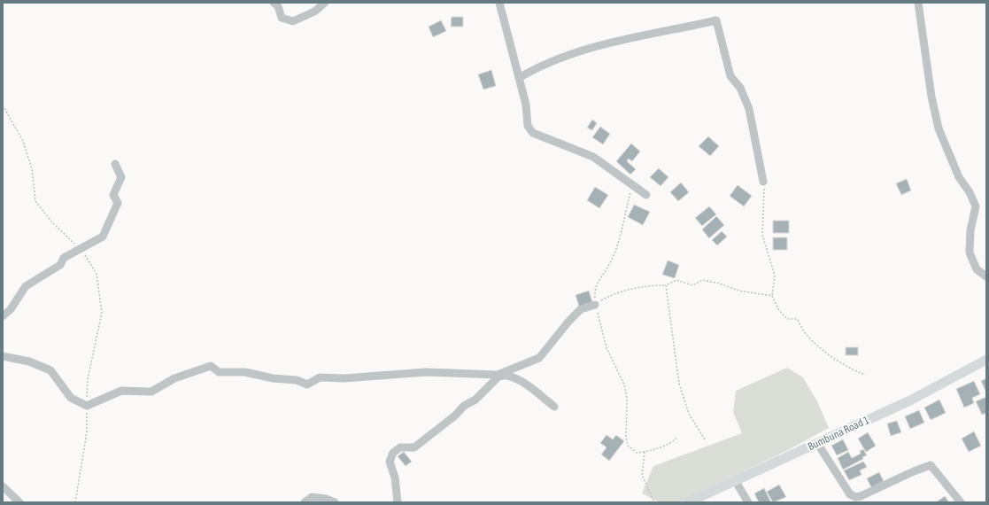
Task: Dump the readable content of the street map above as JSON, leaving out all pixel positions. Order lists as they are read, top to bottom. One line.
{"streets":{"main road":["Bumbuna Road 1"]}}
